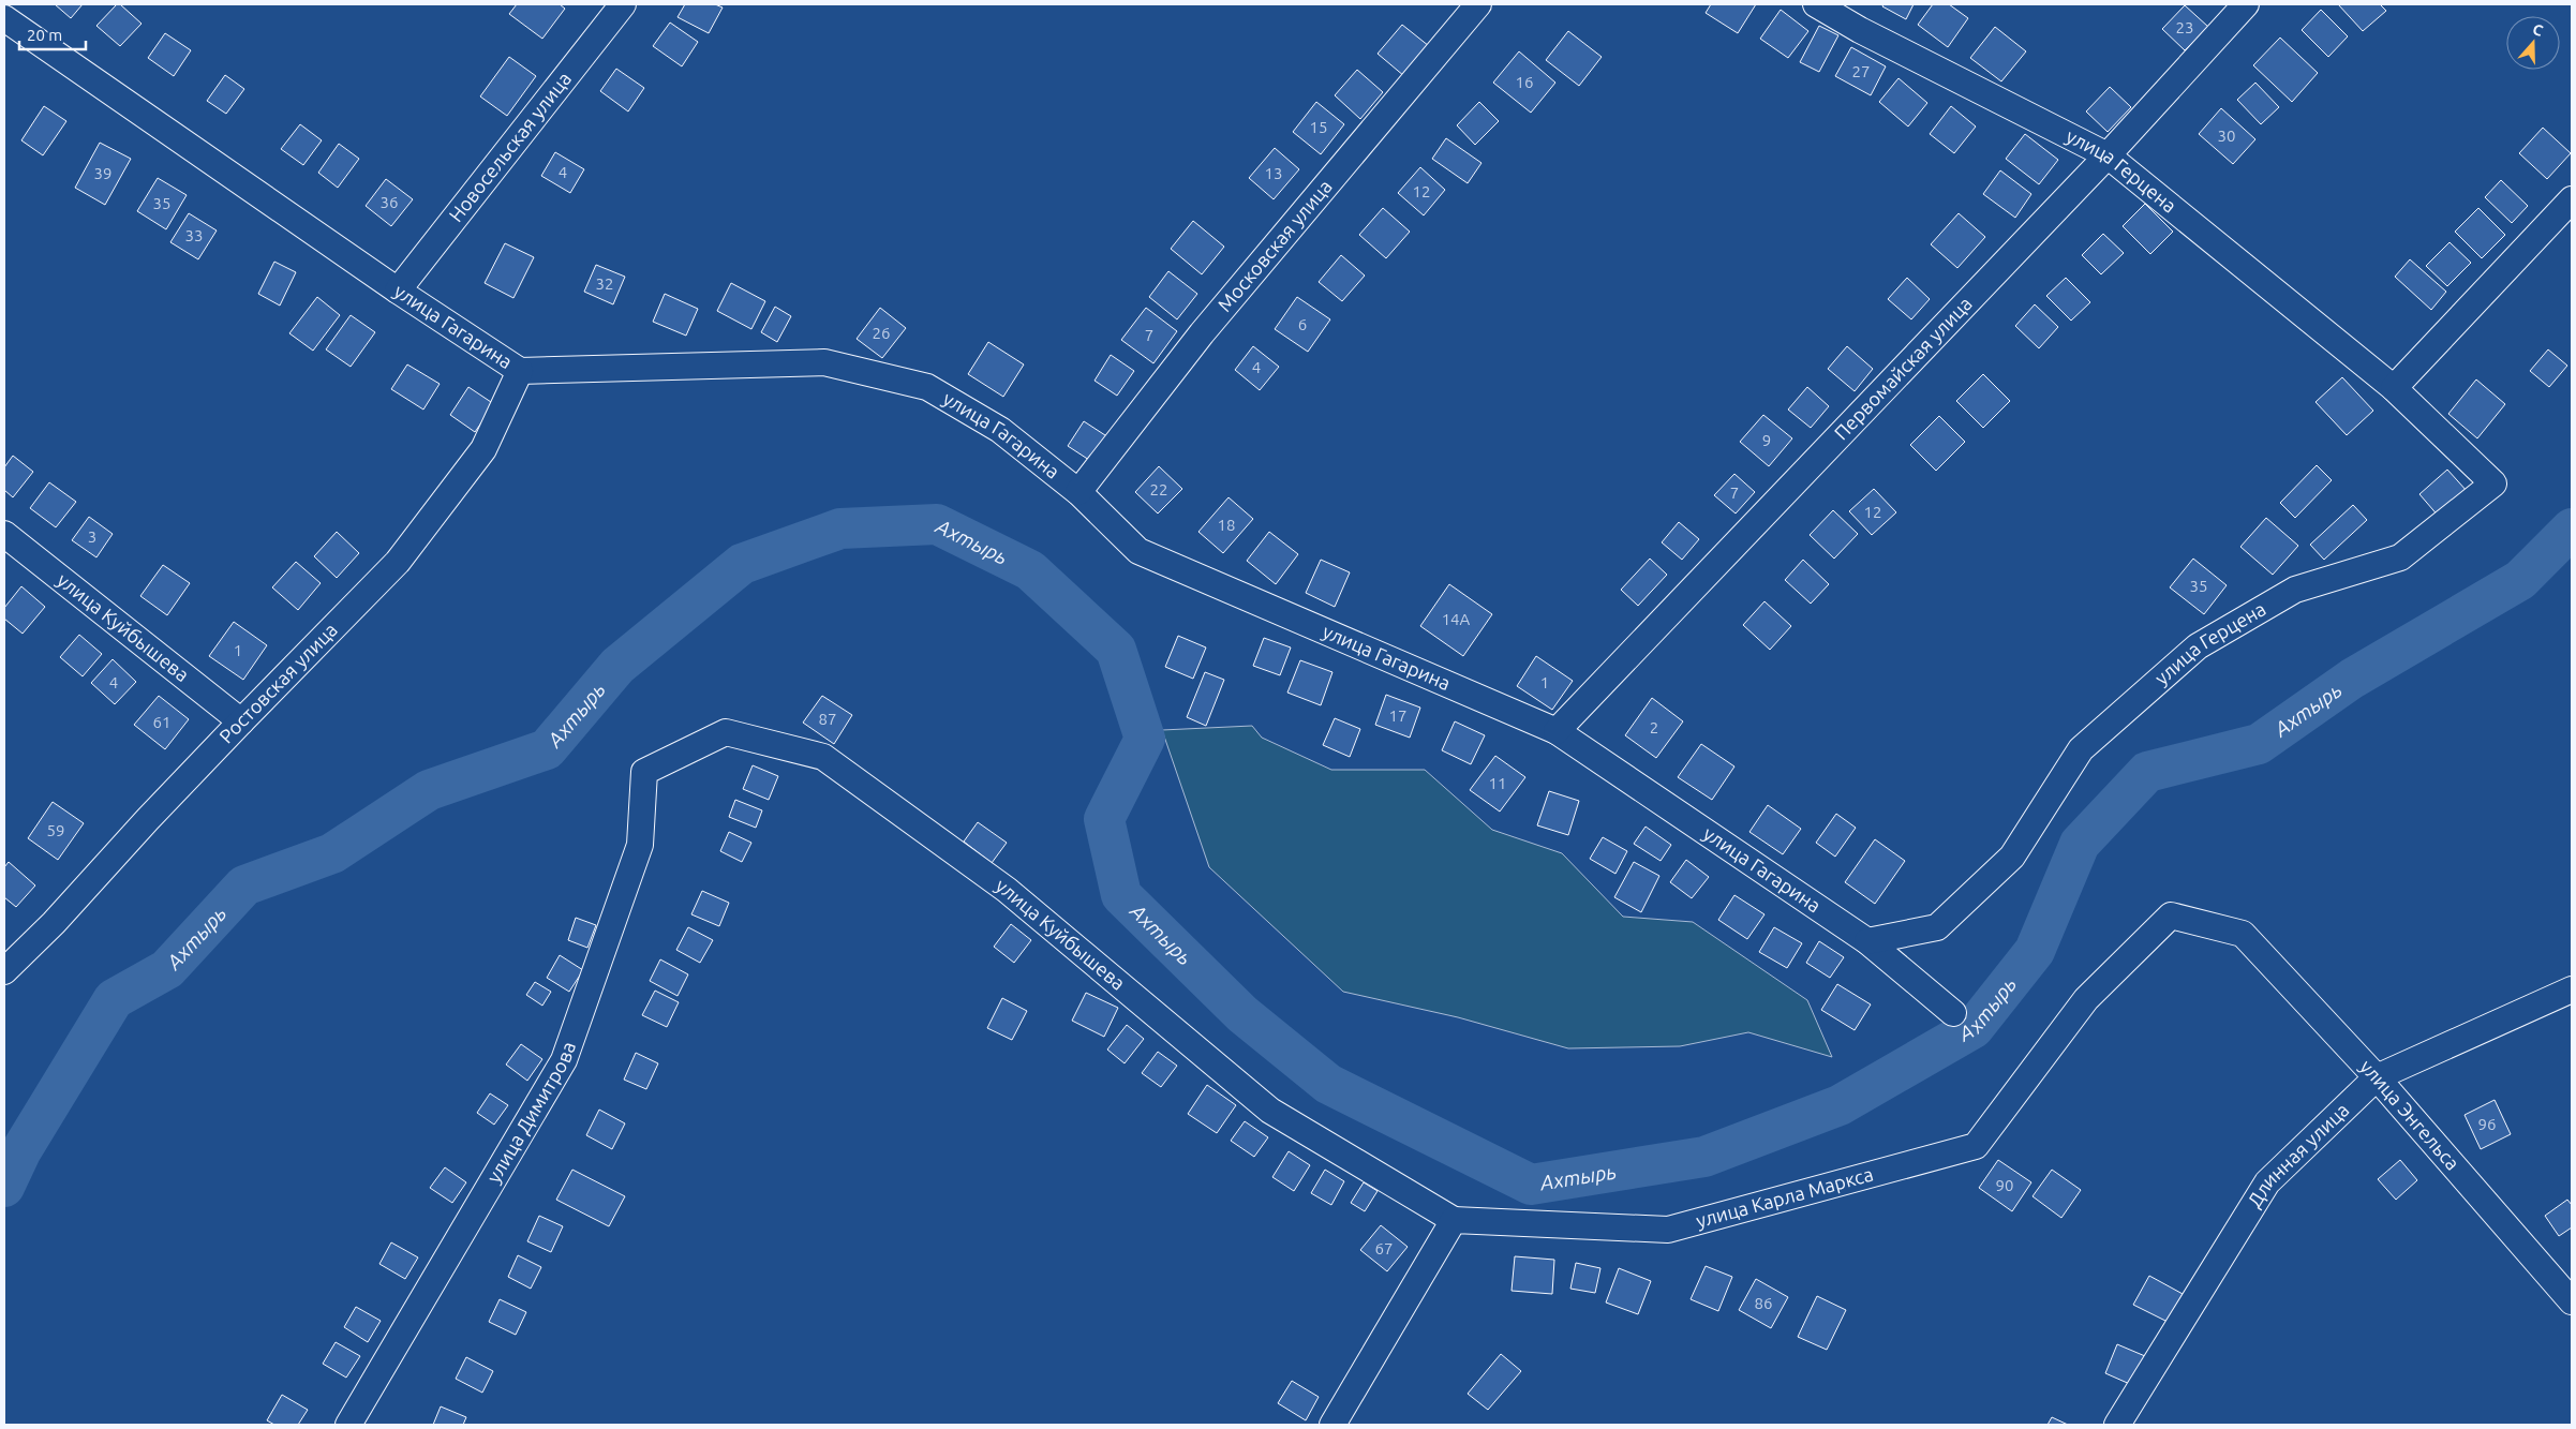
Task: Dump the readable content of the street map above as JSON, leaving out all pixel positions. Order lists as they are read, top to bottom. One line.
{"streets":{"street":["Новосельская улица","улица Герцена","Московская улица","улица Гагарина","Первомайская улица","улица Куйбышева","Ростовская улица","улица Димитрова","улица Энгельса","Длинная улица","улица Карла Маркса"]},"crossings":[["Новосельская улица","улица Гагарина"],["улица Герцена","улица Гагарина"],["улица Герцена","Первомайская улица"],["Московская улица","улица Гагарина"],["улица Гагарина","Первомайская улица"],["улица Гагарина","Ростовская улица"],["улица Куйбышева","Ростовская улица"],["улица Куйбышева","улица Димитрова"],["улица Куйбышева","улица Карла Маркса"],["улица Энгельса","Длинная улица"],["улица Энгельса","улица Карла Маркса"]],"water":["Ахтырь"],"house_numbers":["23","27","16","15","30","4","39","13","12","36","35","33","32","6","26","7","4","9","22","7","12","18","3","35","14А","1","4","1","17","87","61","2","11","59","96","90","67","86"],"scale_bar":"20 m","north":"top"}
